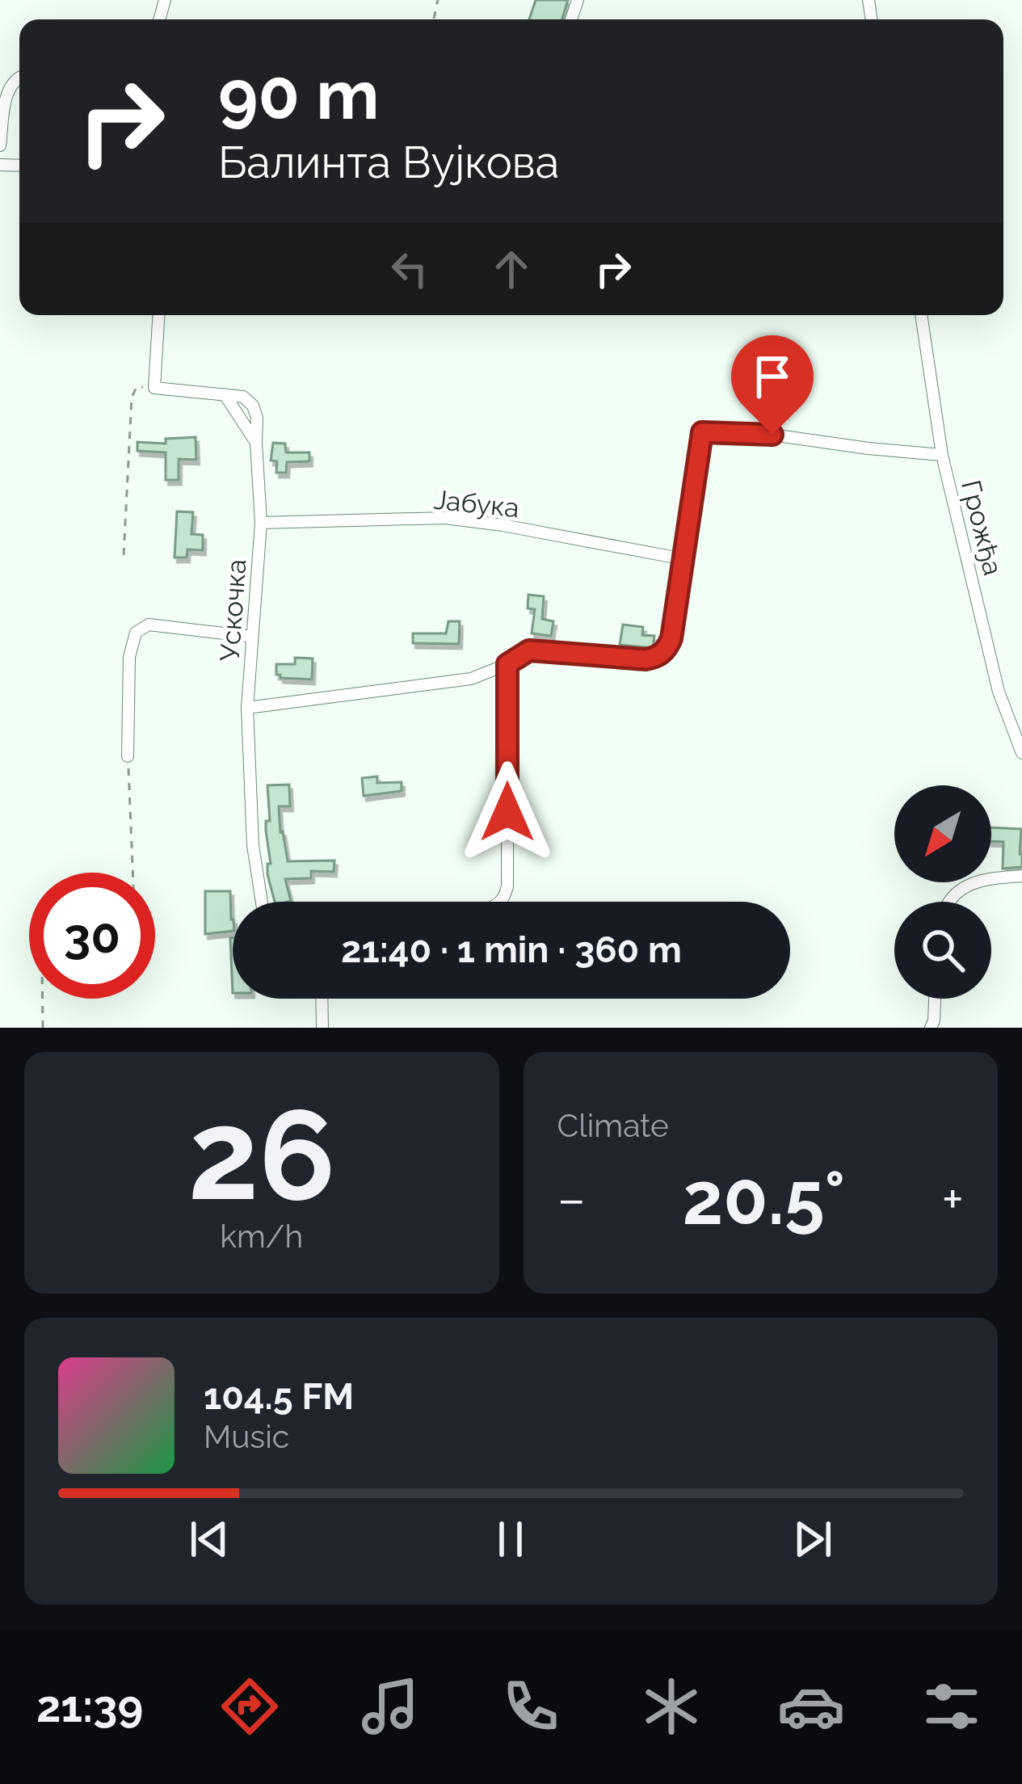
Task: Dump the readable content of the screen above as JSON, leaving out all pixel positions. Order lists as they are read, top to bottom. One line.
{"streets":{"street":["Јабука","Грожђа","Ускочка"]},"crossings":[["Јабука","Ускочка"]],"north":"bottom left","page":{"turn":["90 m","Балинта Вујкова"],"limit":"30","trip":"21:40 · 1 min · 360 m","tile":[["26","km/h"],"Climate"],"heat":["−","20.5°","+"],"song":["104.5 FM","Music"],"tabs":"21:39"}}
